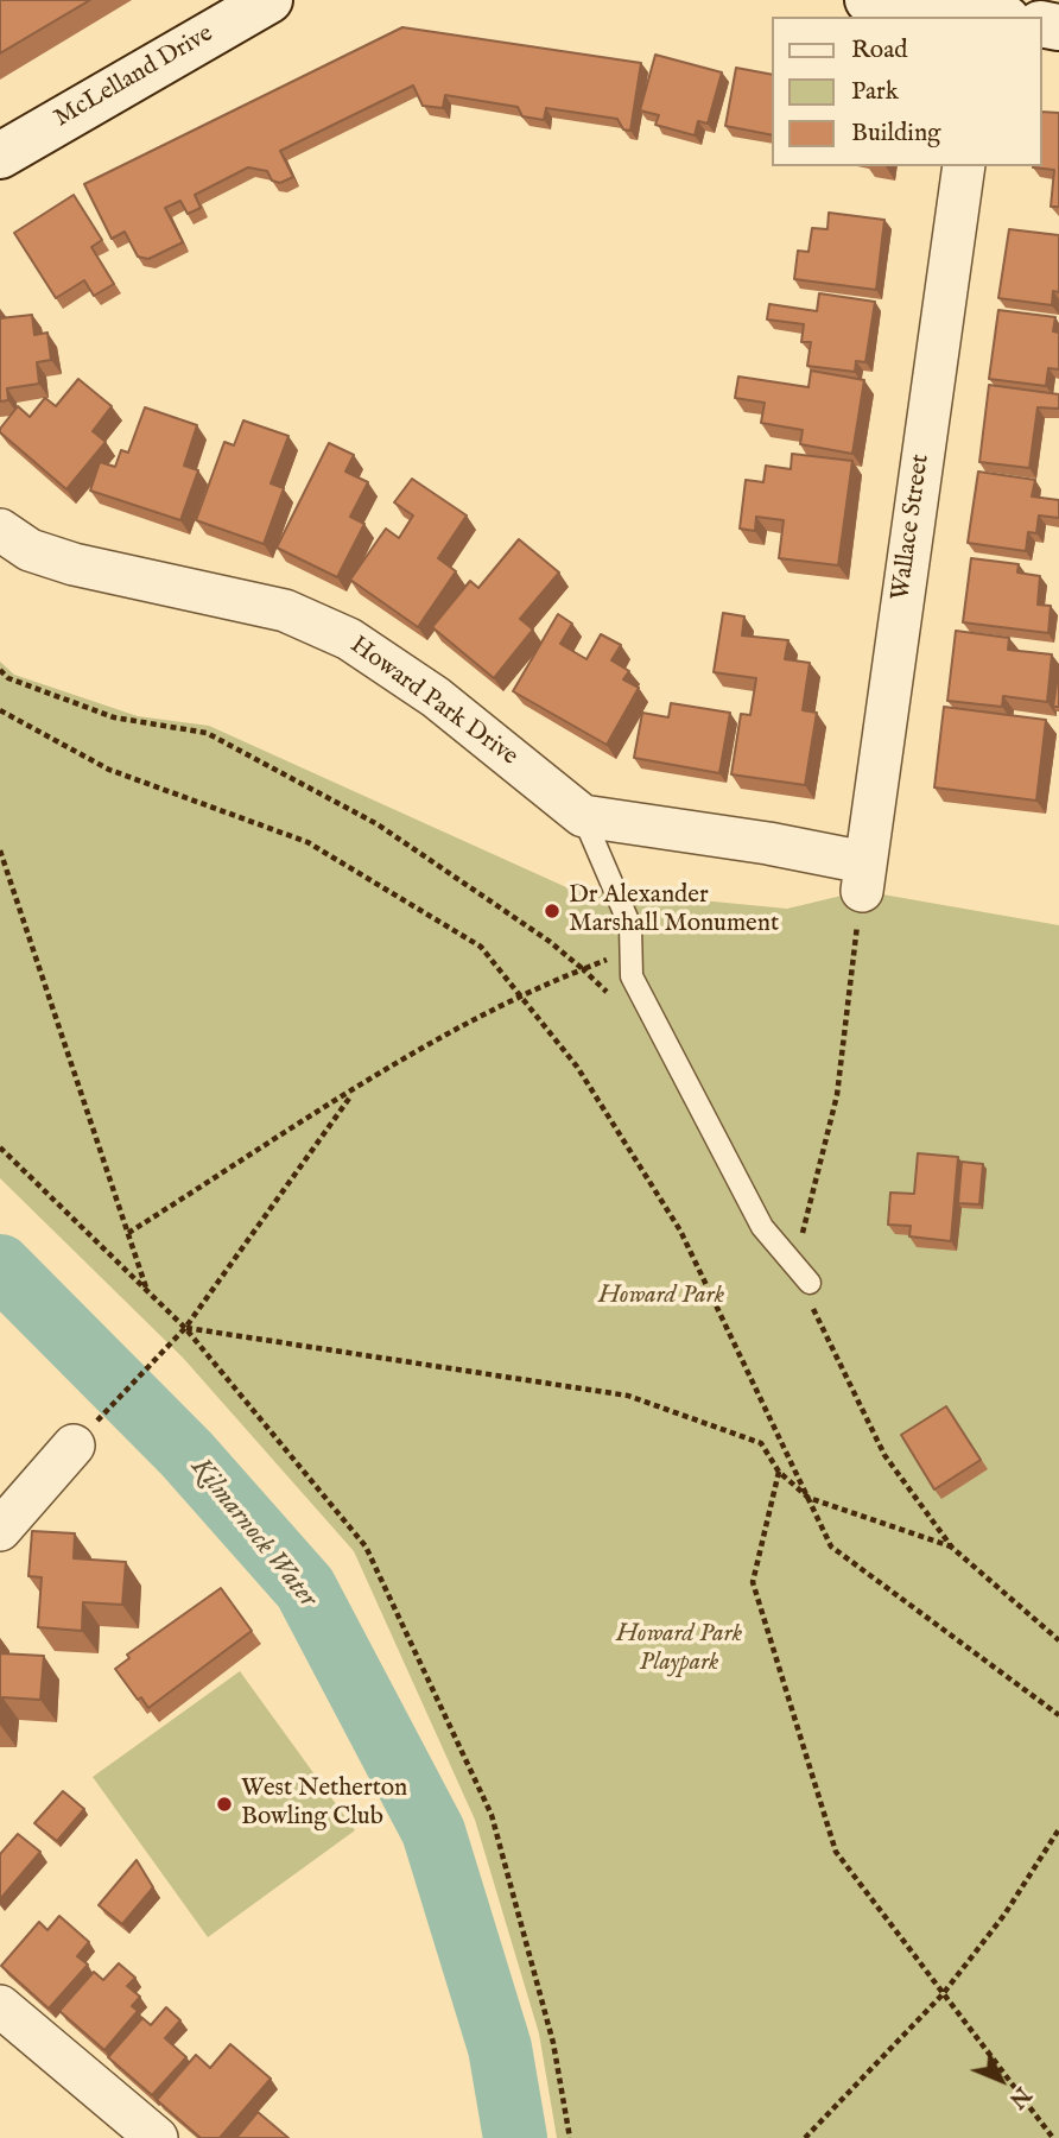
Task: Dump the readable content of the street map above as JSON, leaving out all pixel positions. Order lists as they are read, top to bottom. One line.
{"streets":{"street":["McLelland Drive","Wallace Street","Howard Park Drive"]},"water":["Kilmarnock Water"],"parks":["Howard Park","Howard Park Playpark"],"places":["Dr Alexander Marshall Monument","West Netherton Bowling Club"],"legend":["Road","Park","Building"],"north":"bottom right"}
